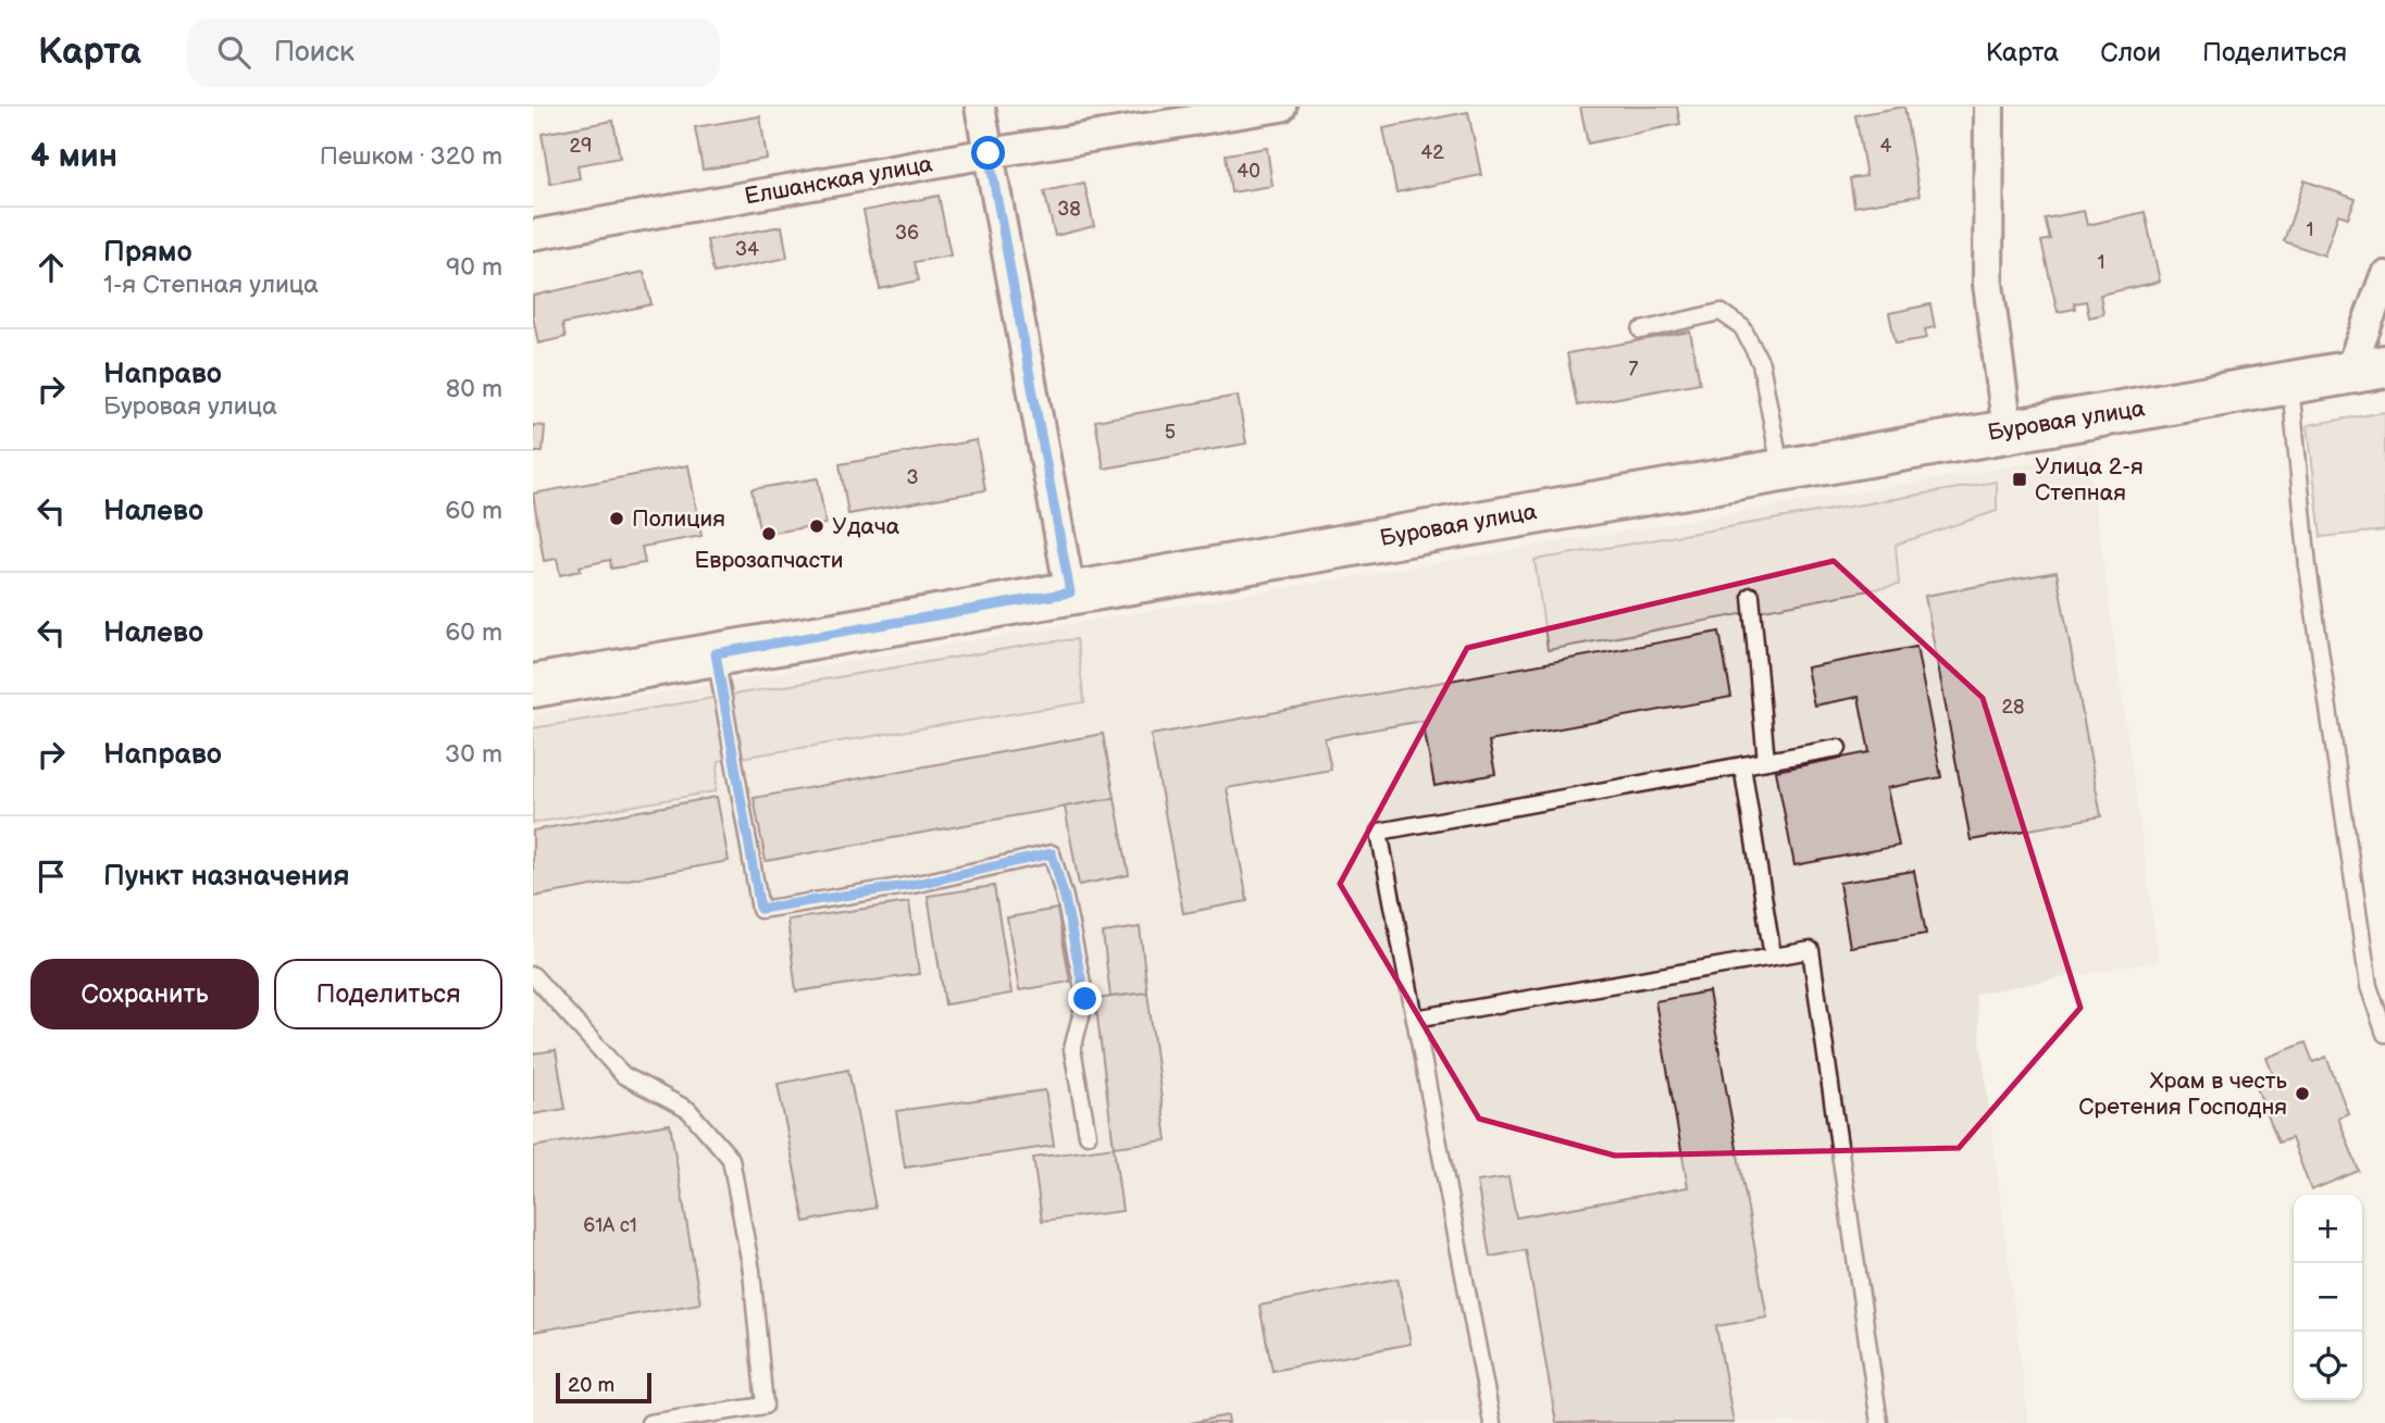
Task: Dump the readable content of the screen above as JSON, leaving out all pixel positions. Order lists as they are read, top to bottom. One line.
{"streets":{"main road":["Буровая улица"],"street":["Елшанская улица"]},"places":{"transit":["Улица 2-я Степная"],"other":["Полиция","Удача","Еврозапчасти","Храм в честь Сретения Господня"]},"house_numbers":["29","4","42","40","38","1","36","34","1","7","5","3","28","61А с1"],"scale_bar":"20 m","page":{"header":"Карта","search":"Поиск","nav":["Карта","Слои","Поделиться"],"heading":["4 мин","Пешком · 320 m"],"list":[["Прямо","1-я Степная улица","90 m"],["Направо","Буровая улица","80 m"],["Налево","60 m"],["Налево","60 m"],["Направо","30 m"],"Пункт назначения"],"buttons":["Сохранить","Поделиться"],"map_buttons":["+","−"],"scale":"20 m"}}
